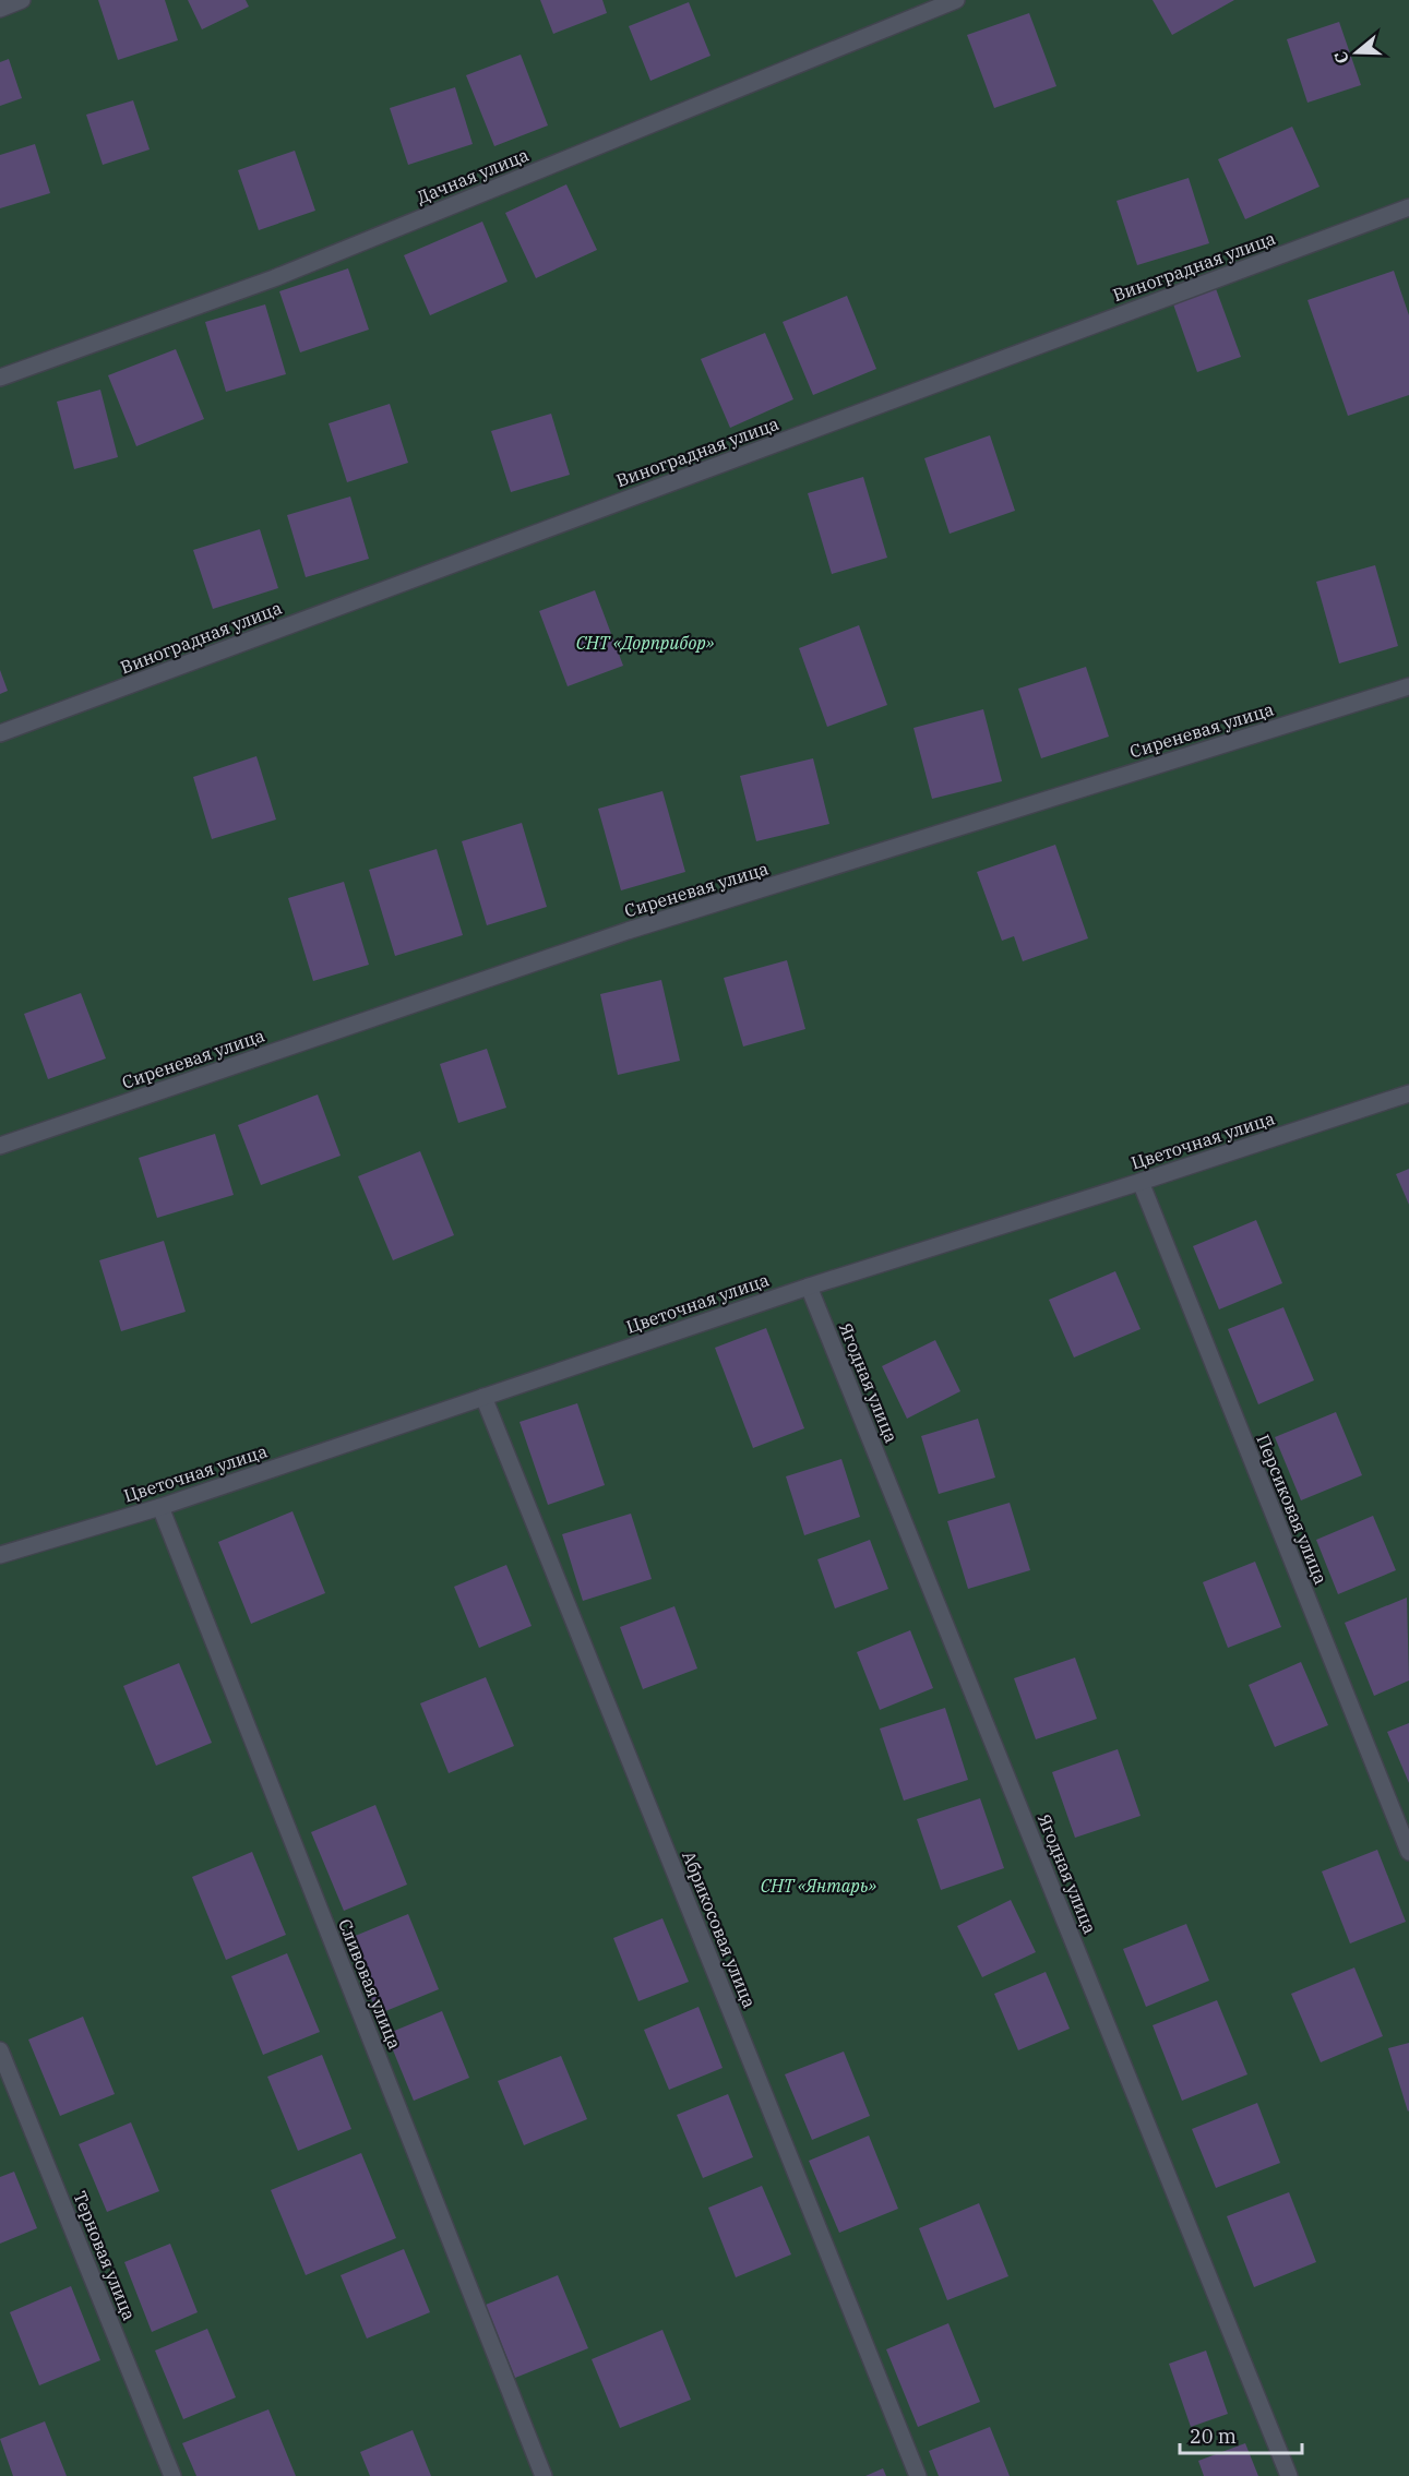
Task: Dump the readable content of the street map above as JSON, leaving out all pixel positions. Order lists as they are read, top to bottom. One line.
{"streets":{"street":["Дачная улица","Виноградная улица","Сиреневая улица","Цветочная улица","Ягодная улица","Персиковая улица","Абрикосовая улица","Сливовая улица","Терновая улица"]},"crossings":[["Цветочная улица","Ягодная улица"],["Цветочная улица","Персиковая улица"],["Цветочная улица","Абрикосовая улица"],["Цветочная улица","Сливовая улица"]],"parks":["СНТ «Дорприбор»","СНТ «Янтарь»"],"scale_bar":"20 m","north":"left"}
